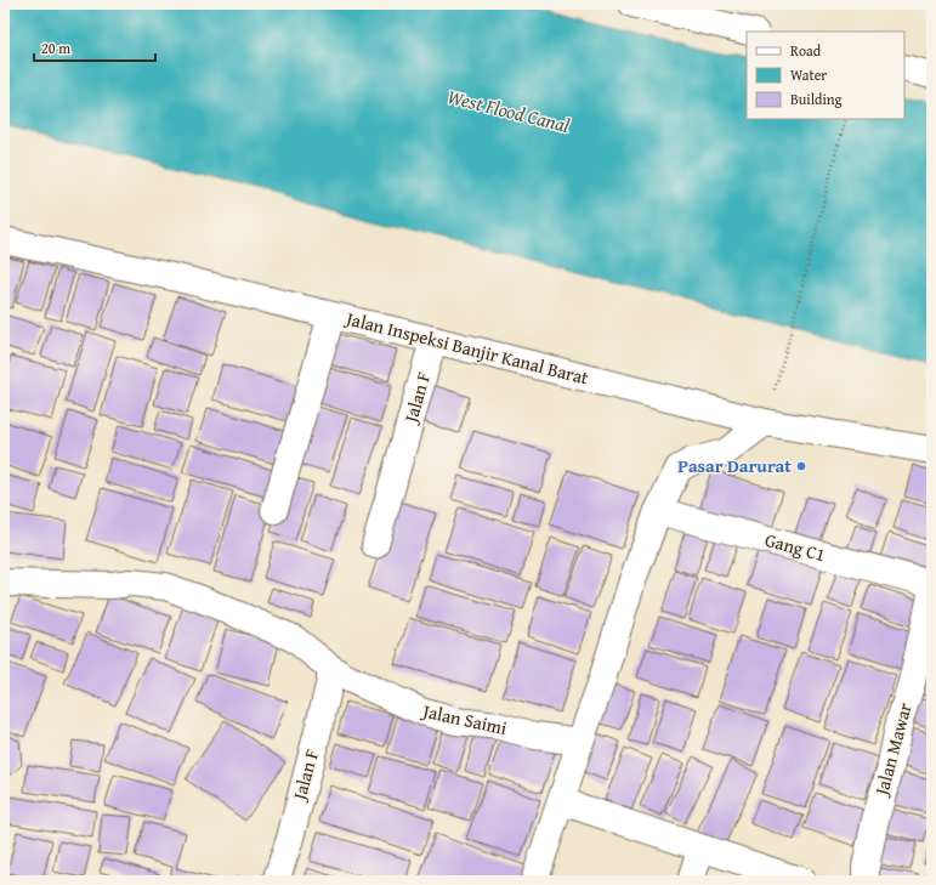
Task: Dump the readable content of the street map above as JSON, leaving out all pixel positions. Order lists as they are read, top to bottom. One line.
{"streets":{"street":["Jalan Inspeksi Banjir Kanal Barat","Jalan F","Gang C1","Jalan Saimi","Jalan Mawar"]},"crossings":[["Jalan Inspeksi Banjir Kanal Barat","Jalan F"],["Jalan F","Jalan Saimi"]],"water":["West Flood Canal"],"places":["Pasar Darurat"],"legend":["Road","Water","Building"],"scale_bar":"20 m"}
